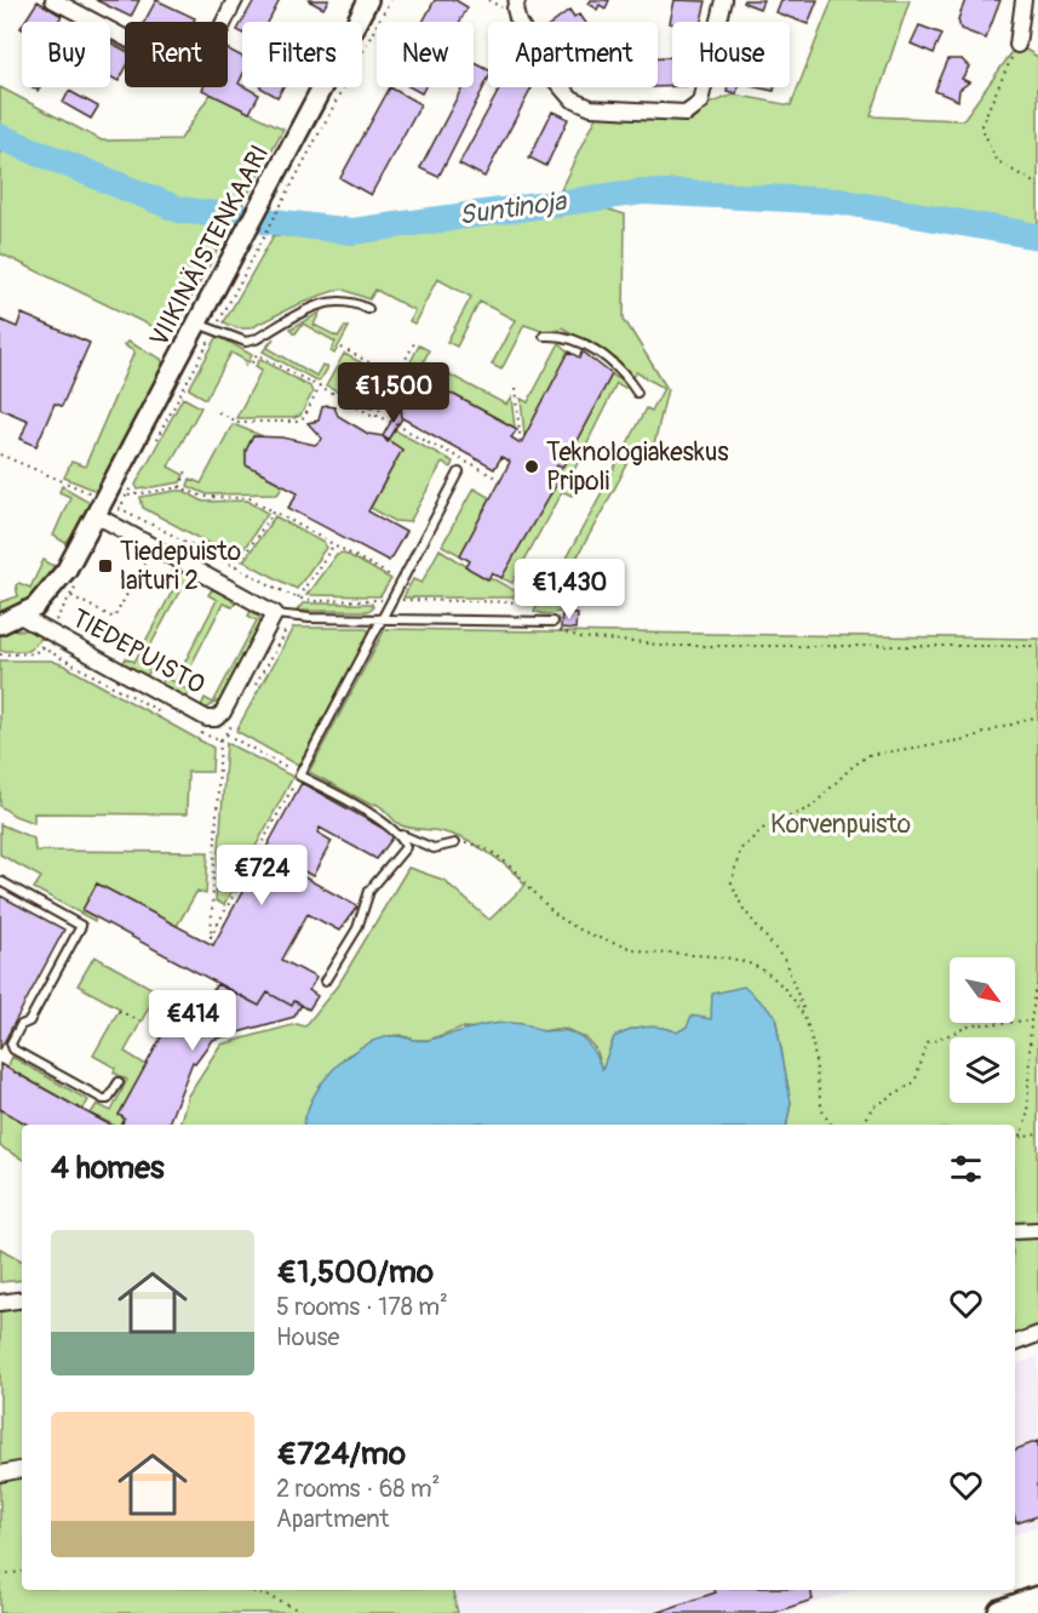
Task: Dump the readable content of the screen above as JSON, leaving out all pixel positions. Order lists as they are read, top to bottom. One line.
{"streets":{"street":["VIIKINÄISTENKAARI","TIEDEPUISTO"]},"crossings":[["VIIKINÄISTENKAARI","TIEDEPUISTO"]],"water":["Suntinoja"],"parks":["Korvenpuisto"],"places":{"other":["Teknologiakeskus Pripoli"],"transit":["Tiedepuisto laituri 2"]},"north":"bottom right","page":{"chip":["Buy","Rent","Filters","New","Apartment","House"],"price":["€1,500","€1,430","€724","€414"],"heading":"4 homes","list":[{"name":"€1,500/mo","note":"5 rooms · 178 m² · House"},{"name":"€724/mo","note":"2 rooms · 68 m² · Apartment"}]}}
